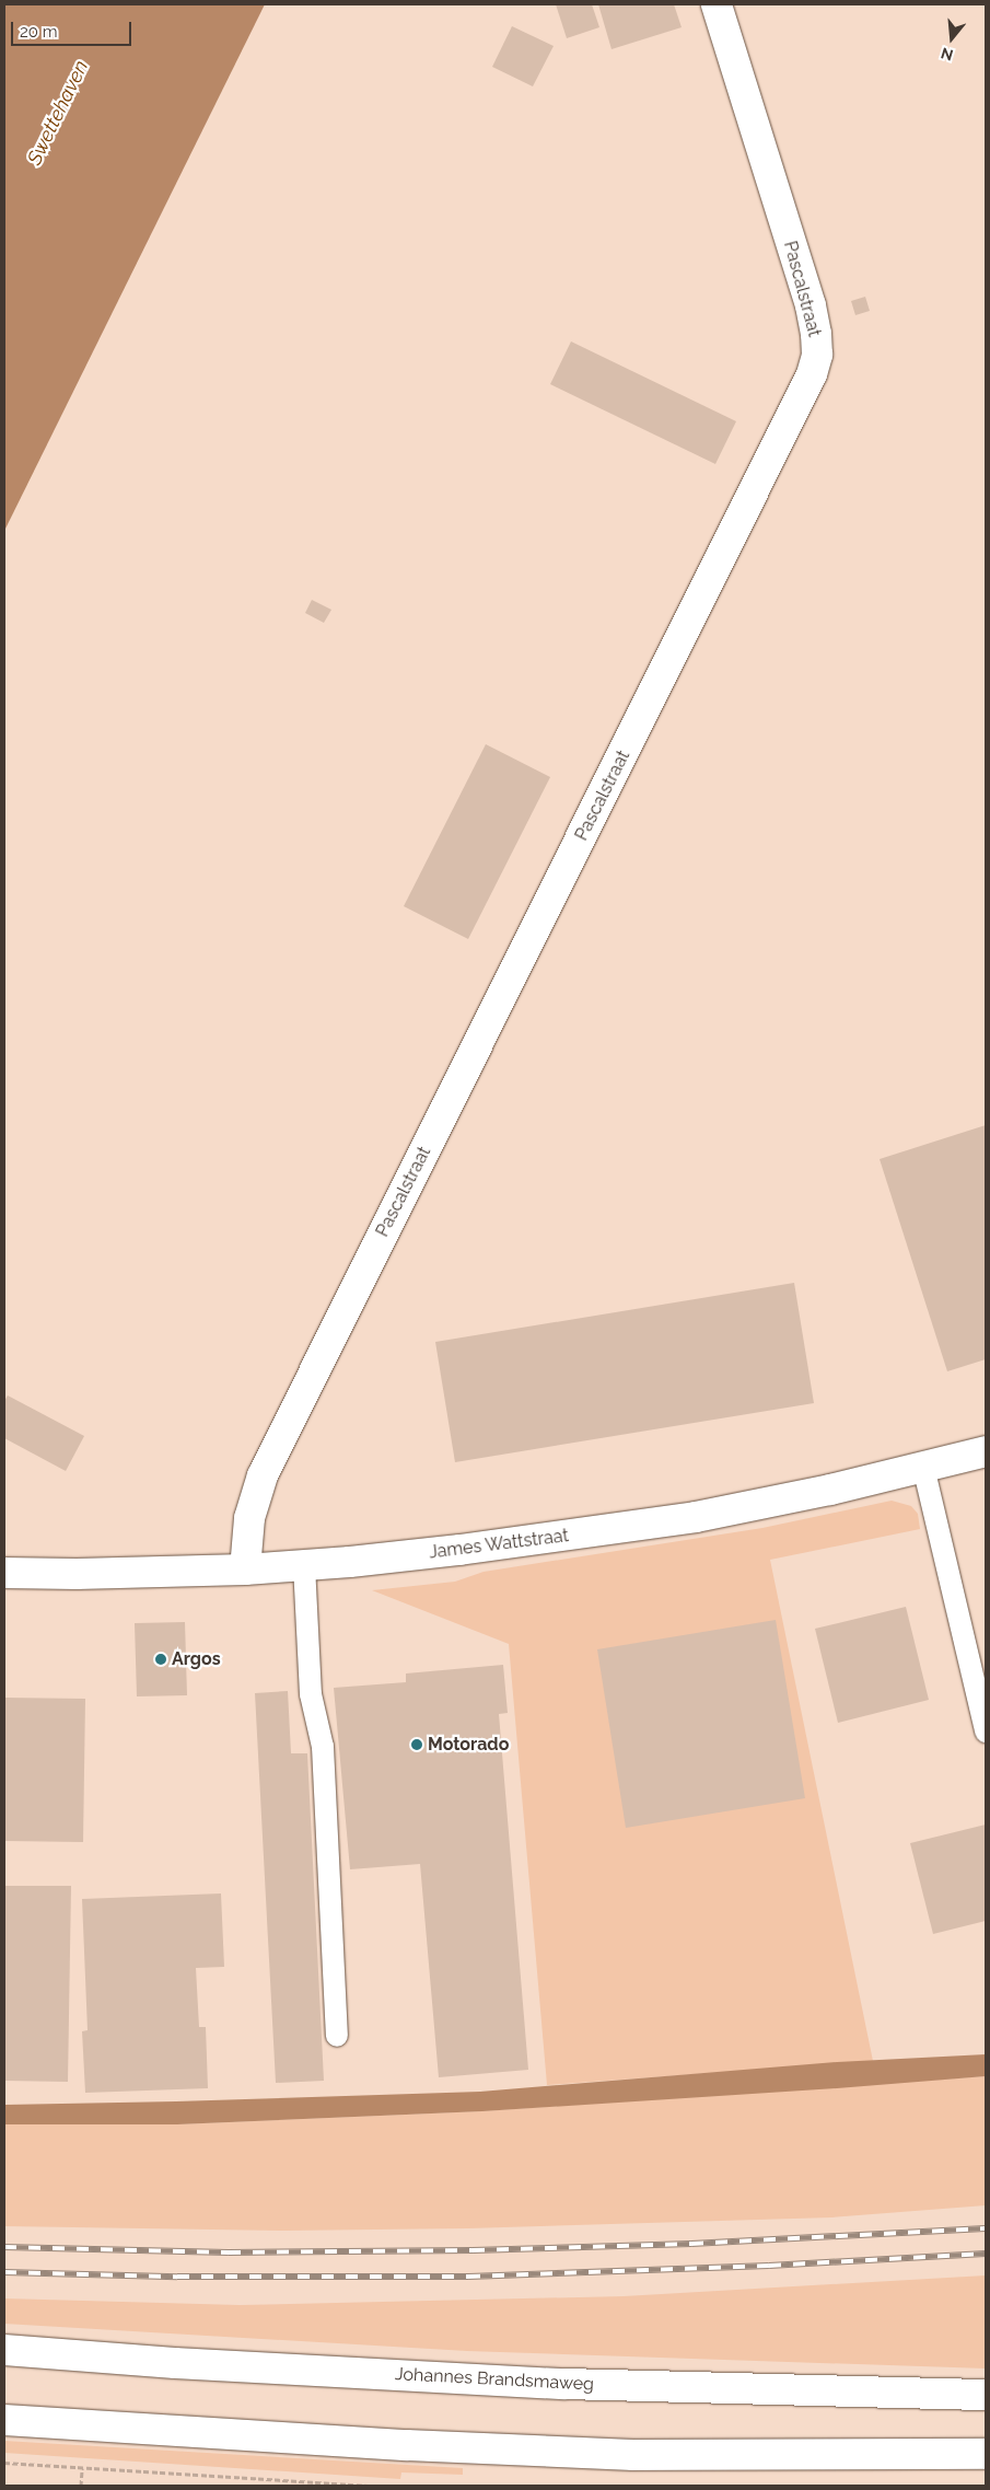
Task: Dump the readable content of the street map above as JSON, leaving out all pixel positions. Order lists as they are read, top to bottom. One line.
{"streets":{"street":["Pascalstraat","James Wattstraat","Johannes Brandsmaweg"]},"crossings":[["Pascalstraat","James Wattstraat"]],"water":["Swettehaven"],"places":["Argos","Motorado"],"scale_bar":"20 m","north":"bottom"}
